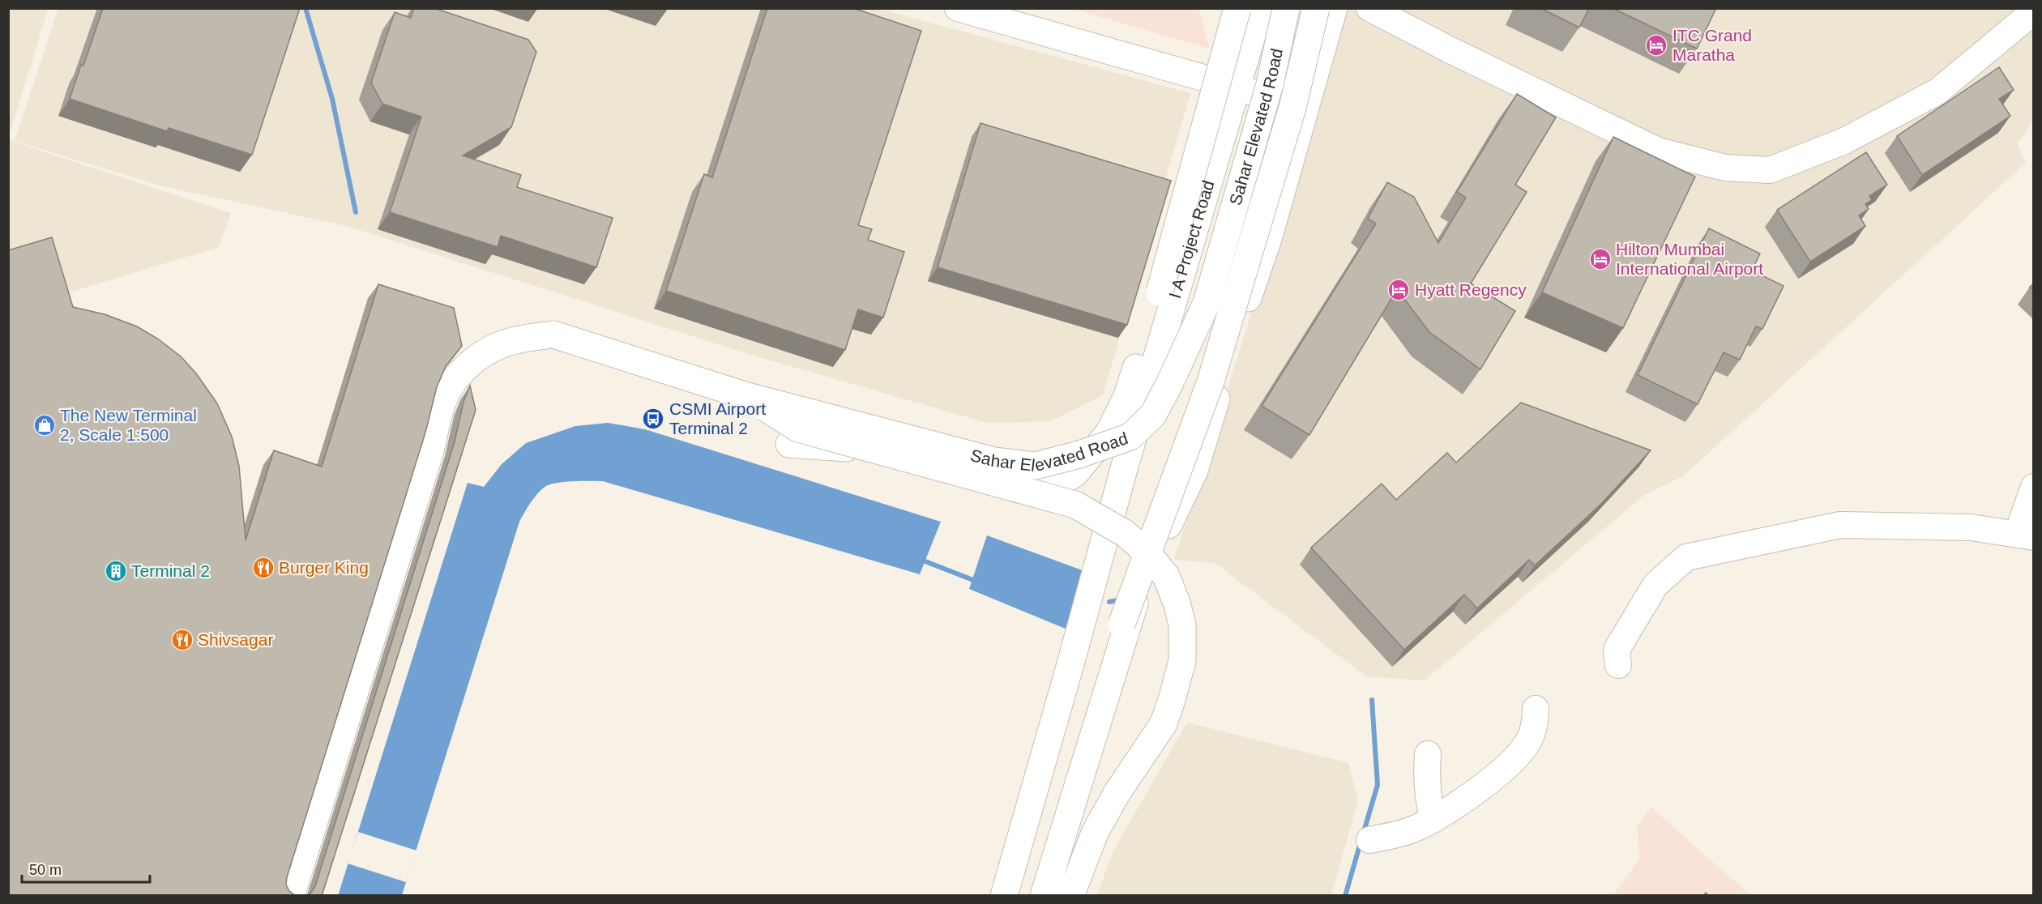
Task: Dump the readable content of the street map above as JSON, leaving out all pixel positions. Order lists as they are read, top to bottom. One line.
{"streets":{"main road":["Sahar Elevated Road","I A Project Road"]},"places":{"hotel":["ITC Grand Maratha","Hilton Mumbai International Airport","Hyatt Regency"],"bus stop":["CSMI Airport Terminal 2"],"shop":["The New Terminal 2, Scale 1:500"],"restaurant":["Burger King","Shivsagar"],"building":["Terminal 2"]},"scale_bar":"50 m"}
